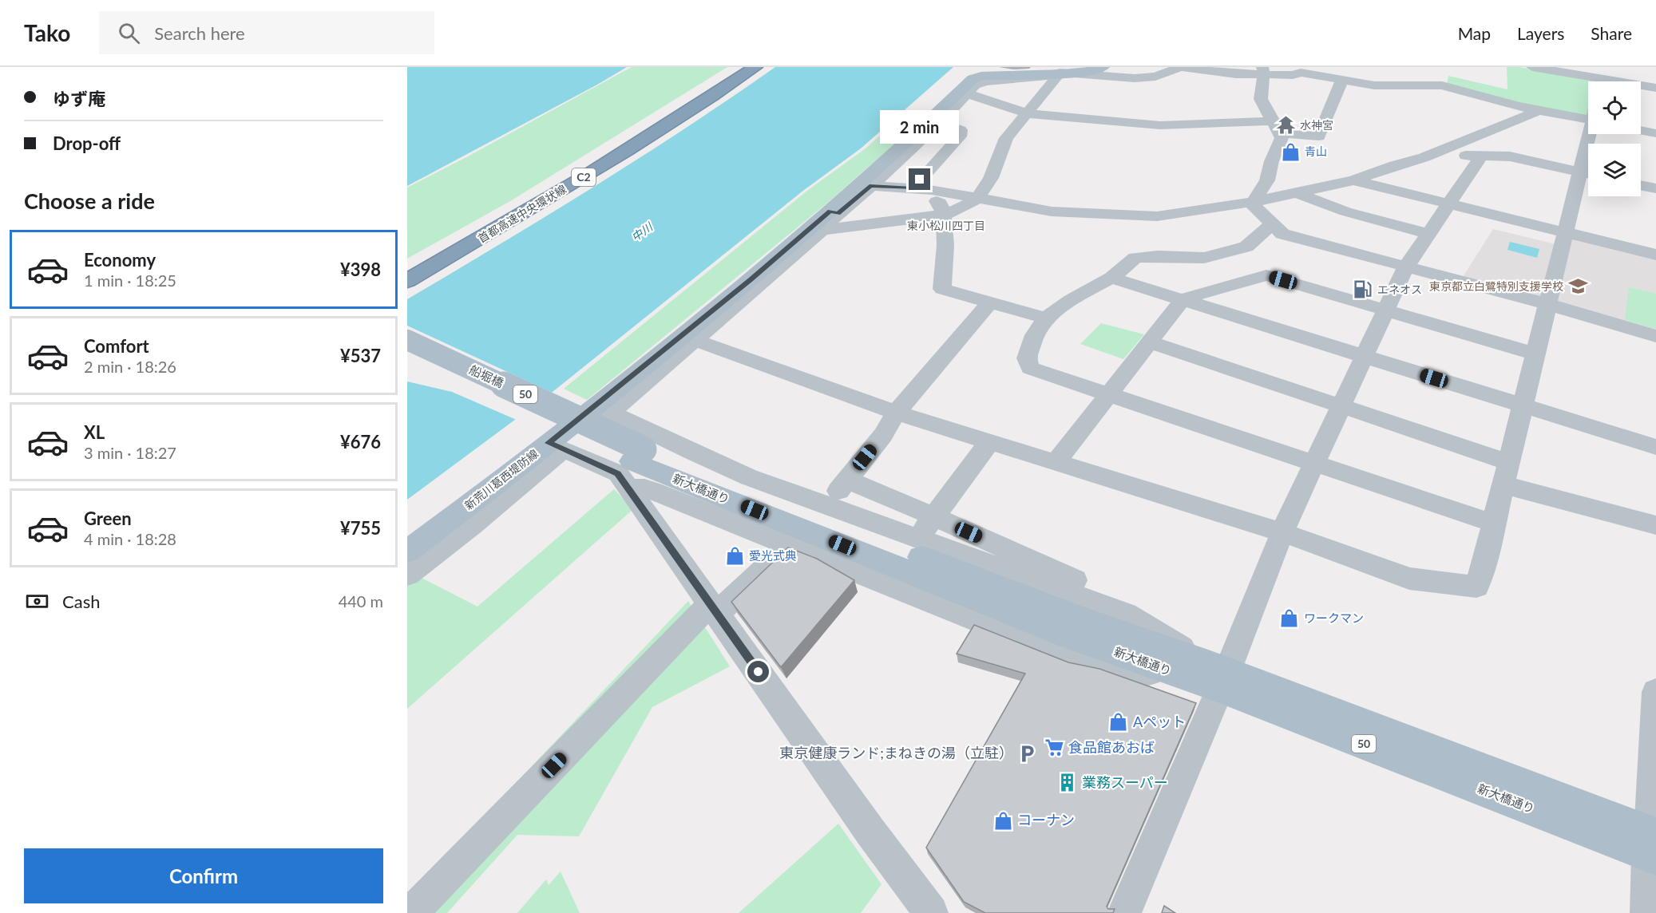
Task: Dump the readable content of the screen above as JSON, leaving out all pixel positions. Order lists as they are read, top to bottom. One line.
{"streets":{"highway":["C2","首都高速中央環状線"],"main road":["船堀橋","50","新荒川葛西堤防線","新大橋通り"]},"crossings":[["船堀橋","新大橋通り"]],"districts":["東小松川四丁目"],"water":["中川"],"places":{"temple":["水神宮"],"shop":["青山","愛光式典","ワークマン","Aペット","コーナン"],"school or university":["東京都立白鷺特別支援学校"],"fuel station":["エネオス"],"supermarket":["食品館あおば"],"parking":["東京健康ランド;まねきの湯（立駐）"],"building":["業務スーパー"]},"page":{"header":"Tako","search":"Search here","nav":["Map","Layers","Share"],"banner":["ゆず庵","Drop-off"],"bubble":"2 min","heading":"Choose a ride","list":[{"name":"Economy","note":"1 min · 18:25","value":"¥398"},{"name":"Comfort","note":"2 min · 18:26","value":"¥537"},{"name":"XL","note":"3 min · 18:27","value":"¥676"},{"name":"Green","note":"4 min · 18:28","value":"¥755"}],"pay":["Cash","440 m"],"buttons":"Confirm"}}
